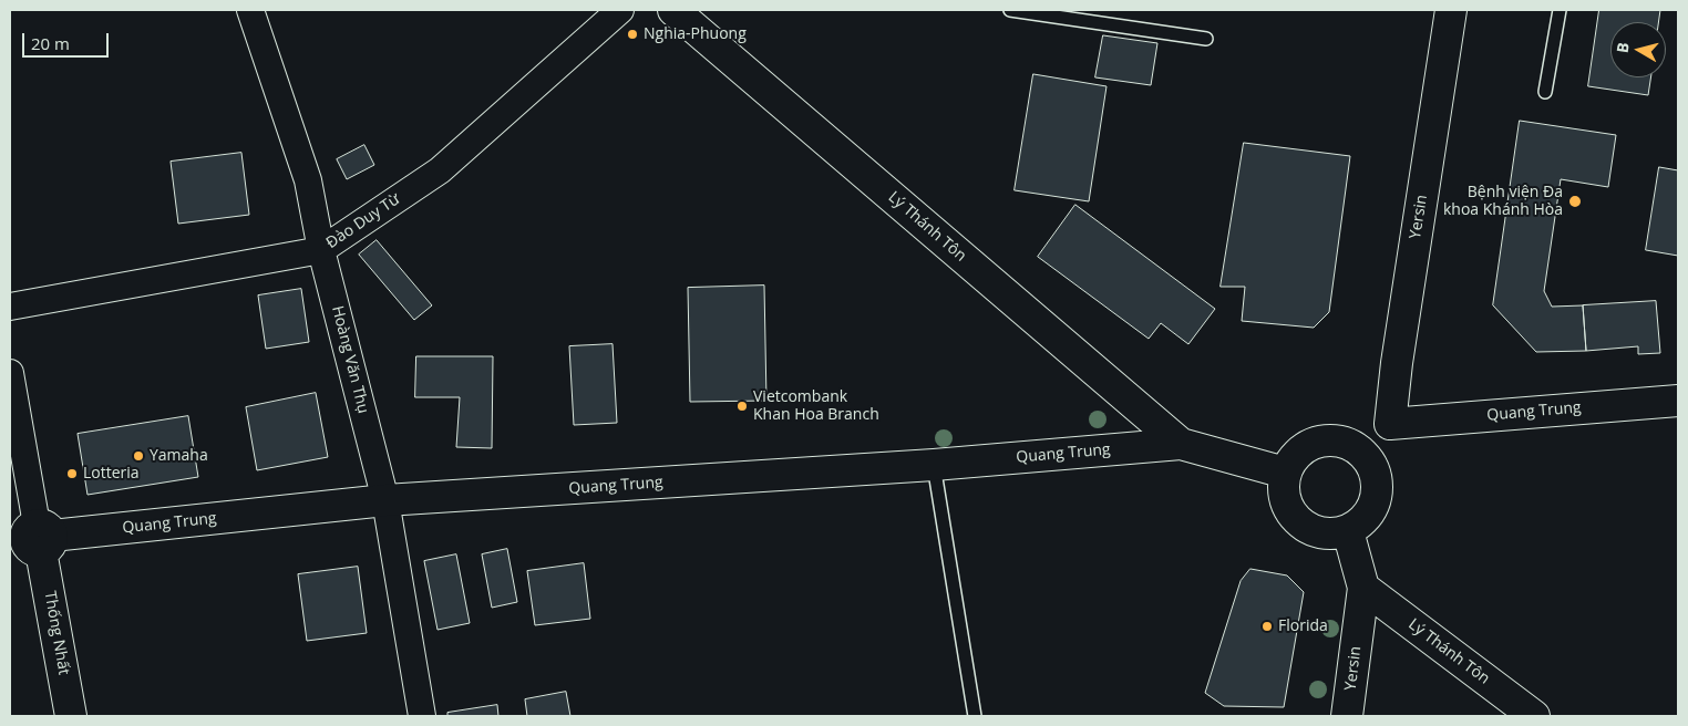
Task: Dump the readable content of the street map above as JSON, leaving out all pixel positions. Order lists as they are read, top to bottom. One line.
{"streets":{"street":["Yersin","Đào Duy Từ","Lý Thánh Tôn","Hoàng Văn Thụ","Quang Trung","Thống Nhất"]},"crossings":[["Yersin","Lý Thánh Tôn"],["Yersin","Quang Trung"],["Đào Duy Từ","Hoàng Văn Thụ"],["Lý Thánh Tôn","Quang Trung"],["Hoàng Văn Thụ","Quang Trung"],["Quang Trung","Thống Nhất"]],"places":["Nghia-Phuong","Bệnh viện Đa khoa Khánh Hòa","Vietcombank Khan Hoa Branch","Yamaha","Lotteria","Florida"],"scale_bar":"20 m","north":"left"}
